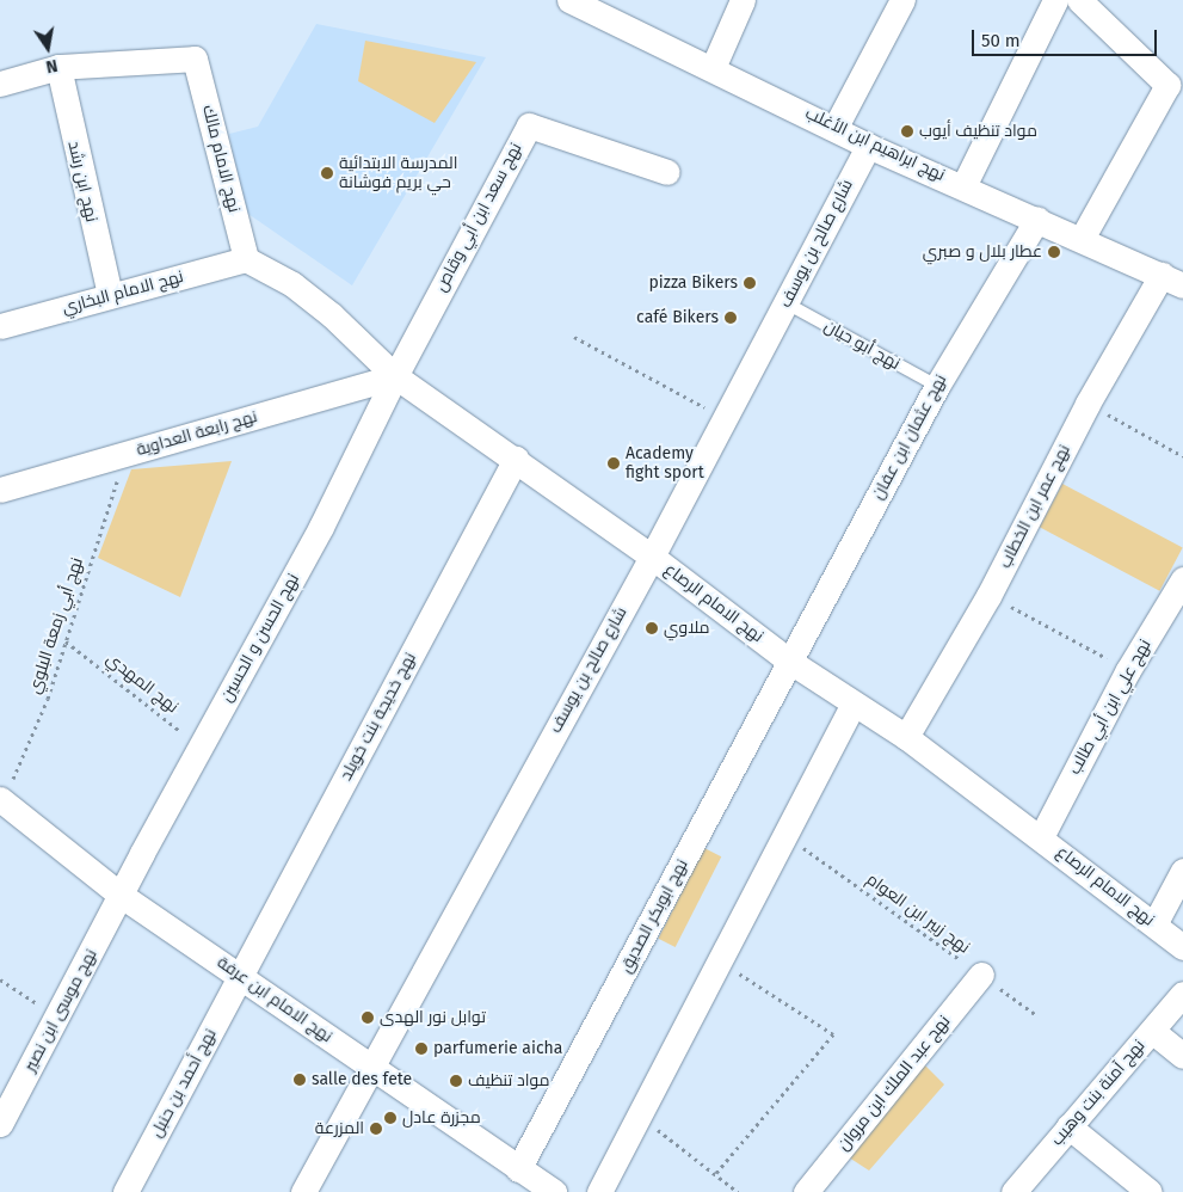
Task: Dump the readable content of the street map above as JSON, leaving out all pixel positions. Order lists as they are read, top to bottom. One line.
{"streets":{"street":["نهج ابراهيم ابن الأغلب","نهج الامام مالك","نهج ابن رشد","نهج سعد ابن أبي وقاص","شارع صالح بن يوسف","نهج الامام البخاري","نهج رابعة العداوية","نهج عثمان ابن عفان","نهج عمر ابن الخطاب","نهج الامام الرصاع","نهج الحسن و الحسين","نهج علي ابن أبي طالب","نهج خديجة بنت خويلد","نهج ابوبكر الصديق","نهج الامام ابن عرفة","نهج موسى ابن نصير","نهج أحمد بن حنبل","نهج عبد الملك ابن مروان","نهج آمنة بنت وهيب"],"lane":["نهج أبو حيان"],"path":["نهج أبي زمعة البلوي","نهج المهدي","نهج زبير ابن العوام"]},"crossings":[["نهج ابراهيم ابن الأغلب","شارع صالح بن يوسف"],["نهج ابراهيم ابن الأغلب","نهج عثمان ابن عفان"],["نهج ابراهيم ابن الأغلب","نهج عمر ابن الخطاب"],["نهج الامام مالك","نهج ابن رشد"],["نهج الامام مالك","نهج الامام البخاري"],["نهج الامام مالك","نهج الامام الرصاع"],["نهج ابن رشد","نهج الامام البخاري"],["نهج سعد ابن أبي وقاص","نهج رابعة العداوية"],["نهج سعد ابن أبي وقاص","نهج الامام الرصاع"],["نهج سعد ابن أبي وقاص","نهج الحسن و الحسين"],["شارع صالح بن يوسف","نهج أبو حيان"],["شارع صالح بن يوسف","نهج الامام الرصاع"],["شارع صالح بن يوسف","نهج الامام ابن عرفة"],["نهج الامام البخاري","نهج الامام الرصاع"],["نهج أبو حيان","نهج عثمان ابن عفان"],["نهج رابعة العداوية","نهج الامام الرصاع"],["نهج رابعة العداوية","نهج أبي زمعة البلوي"],["نهج رابعة العداوية","نهج الحسن و الحسين"],["نهج عثمان ابن عفان","نهج الامام الرصاع"],["نهج عثمان ابن عفان","نهج ابوبكر الصديق"],["نهج عمر ابن الخطاب","نهج الامام الرصاع"],["نهج الامام الرصاع","نهج الحسن و الحسين"],["نهج الامام الرصاع","نهج علي ابن أبي طالب"],["نهج الامام الرصاع","نهج خديجة بنت خويلد"],["نهج الامام الرصاع","نهج ابوبكر الصديق"],["نهج أبي زمعة البلوي","نهج المهدي"],["نهج أبي زمعة البلوي","نهج الامام ابن عرفة"],["نهج الحسن و الحسين","نهج المهدي"],["نهج الحسن و الحسين","نهج الامام ابن عرفة"],["نهج الحسن و الحسين","نهج موسى ابن نصير"],["نهج خديجة بنت خويلد","نهج الامام ابن عرفة"],["نهج خديجة بنت خويلد","نهج أحمد بن حنبل"],["نهج زبير ابن العوام","نهج عبد الملك ابن مروان"],["نهج ابوبكر الصديق","نهج الامام ابن عرفة"],["نهج الامام ابن عرفة","نهج موسى ابن نصير"],["نهج الامام ابن عرفة","نهج أحمد بن حنبل"]],"places":["مواد تنظيف أيوب","المدرسة الابتدائية حي بريم فوشانة","عطار بلال و صبري","pizza Bikers","café Bikers","Academy fight sport","ملاوي","توابل نور الهدى","parfumerie aicha","salle des fete","مواد تنظيف","مجزرة عادل","المزرعة"],"scale_bar":"50 m","north":"bottom"}
